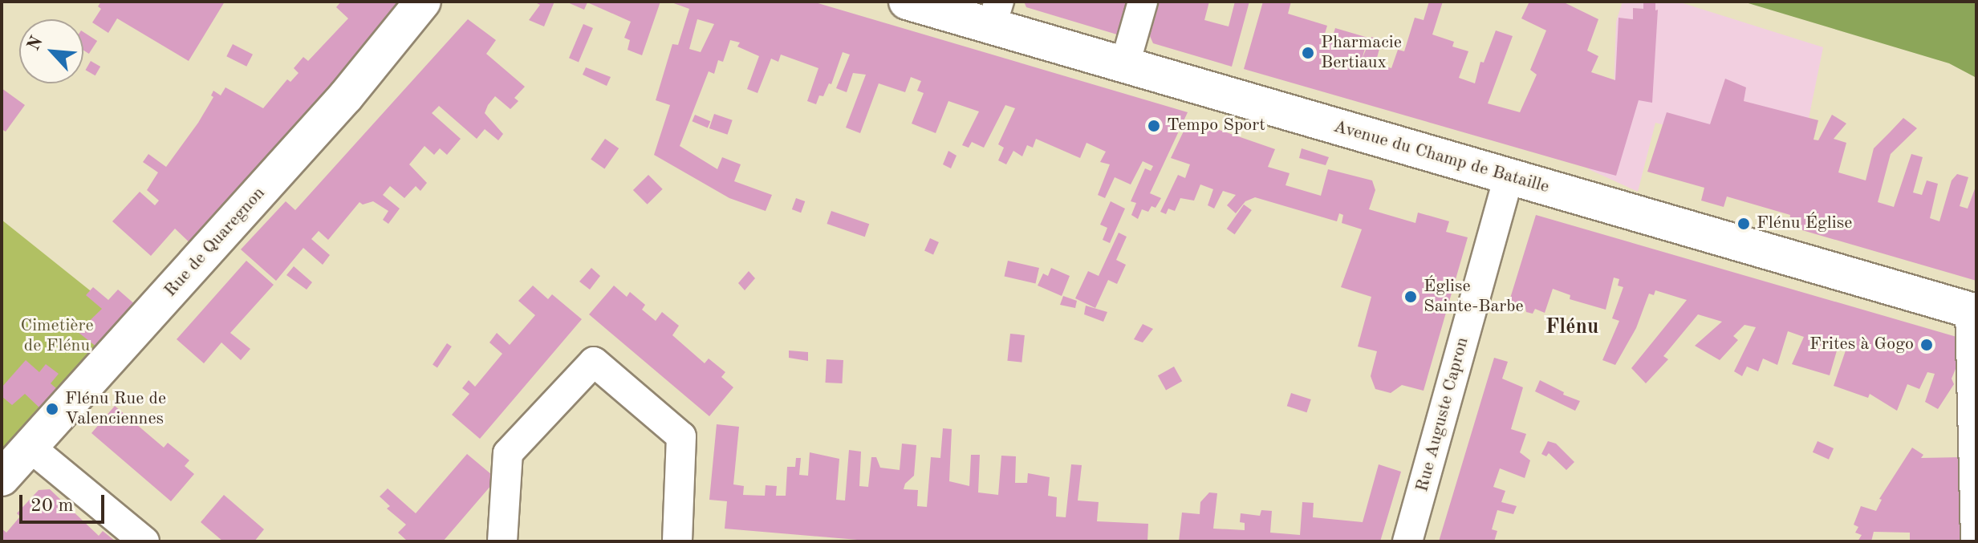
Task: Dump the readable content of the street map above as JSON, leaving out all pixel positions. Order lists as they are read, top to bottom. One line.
{"streets":{"street":["Avenue du Champ de Bataille","Rue de Quaregnon","Rue Auguste Capron"]},"crossings":[["Avenue du Champ de Bataille","Rue Auguste Capron"]],"districts":["Flénu"],"parks":["Cimetière de Flénu"],"places":["Pharmacie Bertiaux","Tempo Sport","Flénu Église","Église Sainte-Barbe","Frites à Gogo","Flénu Rue de Valenciennes"],"scale_bar":"20 m","north":"top left"}
